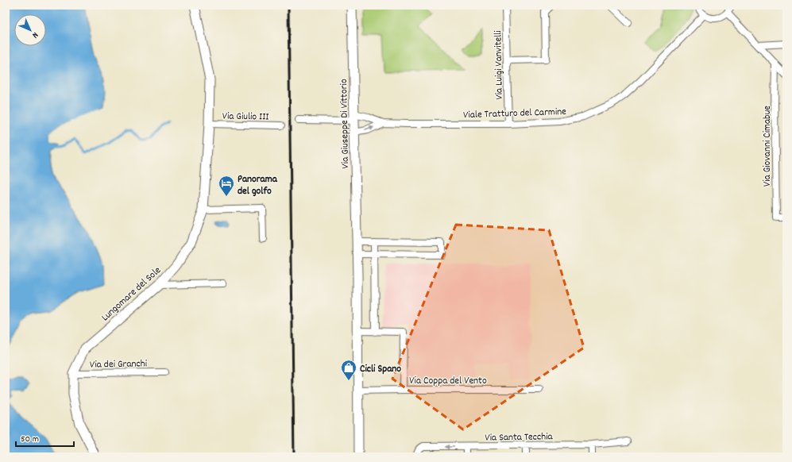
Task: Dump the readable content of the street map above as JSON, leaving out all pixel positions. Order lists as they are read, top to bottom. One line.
{"streets":{"street":["Via Luigi Vanvitelli","Viale Tratturo del Carmine","Via Giulio III","Via Giuseppe Di Vittorio","Via Giovanni Cimabue","Lungomare del Sole","Via dei Granchi","Via Coppa del Vento","Via Santa Tecchia"]},"crossings":[["Via Luigi Vanvitelli","Viale Tratturo del Carmine"],["Viale Tratturo del Carmine","Via Giuseppe Di Vittorio"],["Via Giulio III","Lungomare del Sole"],["Via Giuseppe Di Vittorio","Via Coppa del Vento"],["Lungomare del Sole","Via dei Granchi"]],"places":{"hotel":["Panorama del golfo"],"shop":["Cicli Spano"]},"scale_bar":"50 m","north":"bottom right"}
